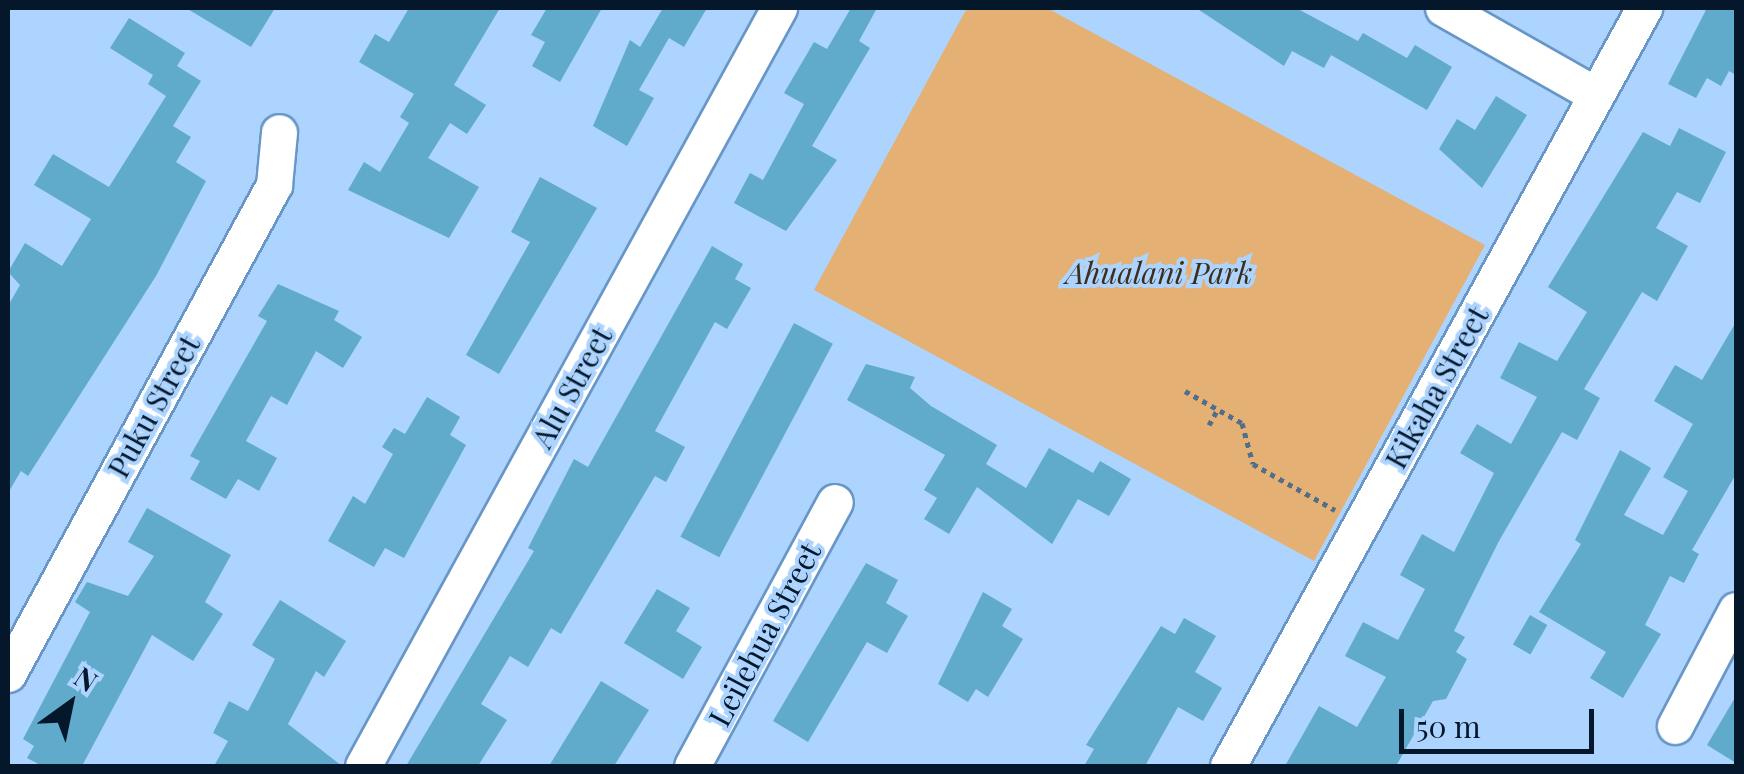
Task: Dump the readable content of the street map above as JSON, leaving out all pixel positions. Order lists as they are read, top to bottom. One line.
{"streets":{"street":["Alu Street","Kikaha Street","Puku Street","Leilehua Street"]},"parks":["Ahualani Park"],"scale_bar":"50 m","north":"top right"}
